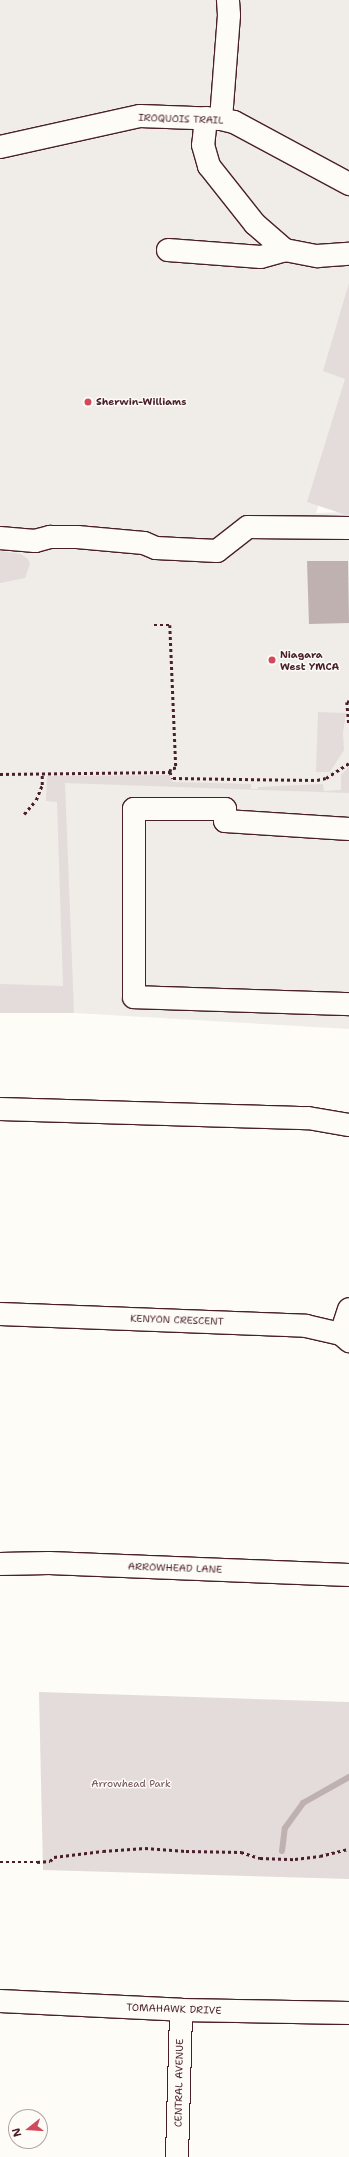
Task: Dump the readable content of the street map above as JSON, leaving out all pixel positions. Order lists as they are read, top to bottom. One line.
{"streets":{"street":["IROQUOIS TRAIL","KENYON CRESCENT","ARROWHEAD LANE","TOMAHAWK DRIVE","CENTRAL AVENUE"]},"crossings":[["TOMAHAWK DRIVE","CENTRAL AVENUE"]],"parks":["Arrowhead Park"],"places":["Sherwin-Williams","Niagara West YMCA"],"north":"left"}
